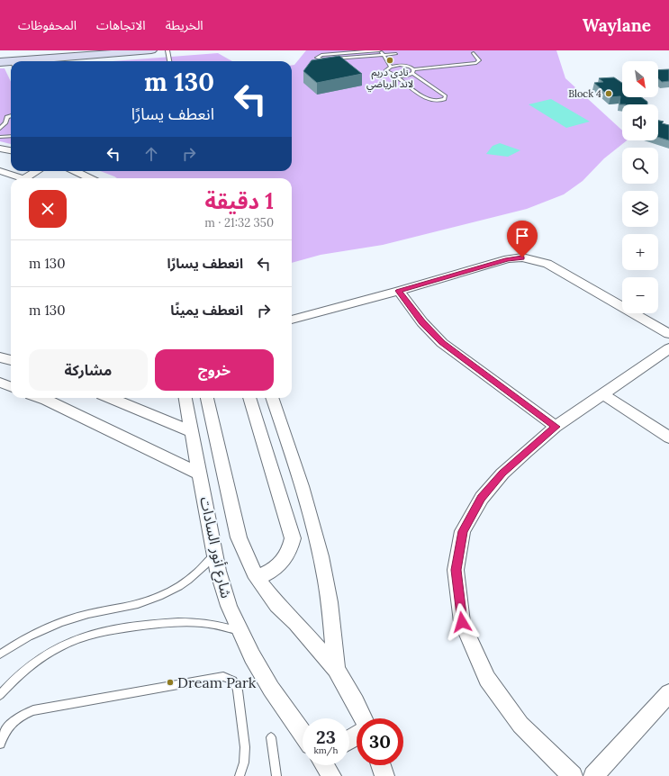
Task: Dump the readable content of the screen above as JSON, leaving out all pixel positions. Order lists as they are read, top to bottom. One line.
{"streets":{"street":["شارع أنور السادات"]},"places":["نادي دريم لاند الرياضي","Block 4","Dream Park"],"north":"bottom right","page":{"header":"Waylane","nav":["الخريطة","الاتجاهات","المحفوظات"],"map_buttons":["+","−"],"turn":["130 m","انعطف يسارًا"],"heading":["1 دقيقة","350 m · 21:32"],"list":[{"name":"انعطف يسارًا","value":"130 m"},{"name":"انعطف يمينًا","value":"130 m"}],"buttons":["خروج","مشاركة"],"speed":"23 km/h","limit":"30"}}
